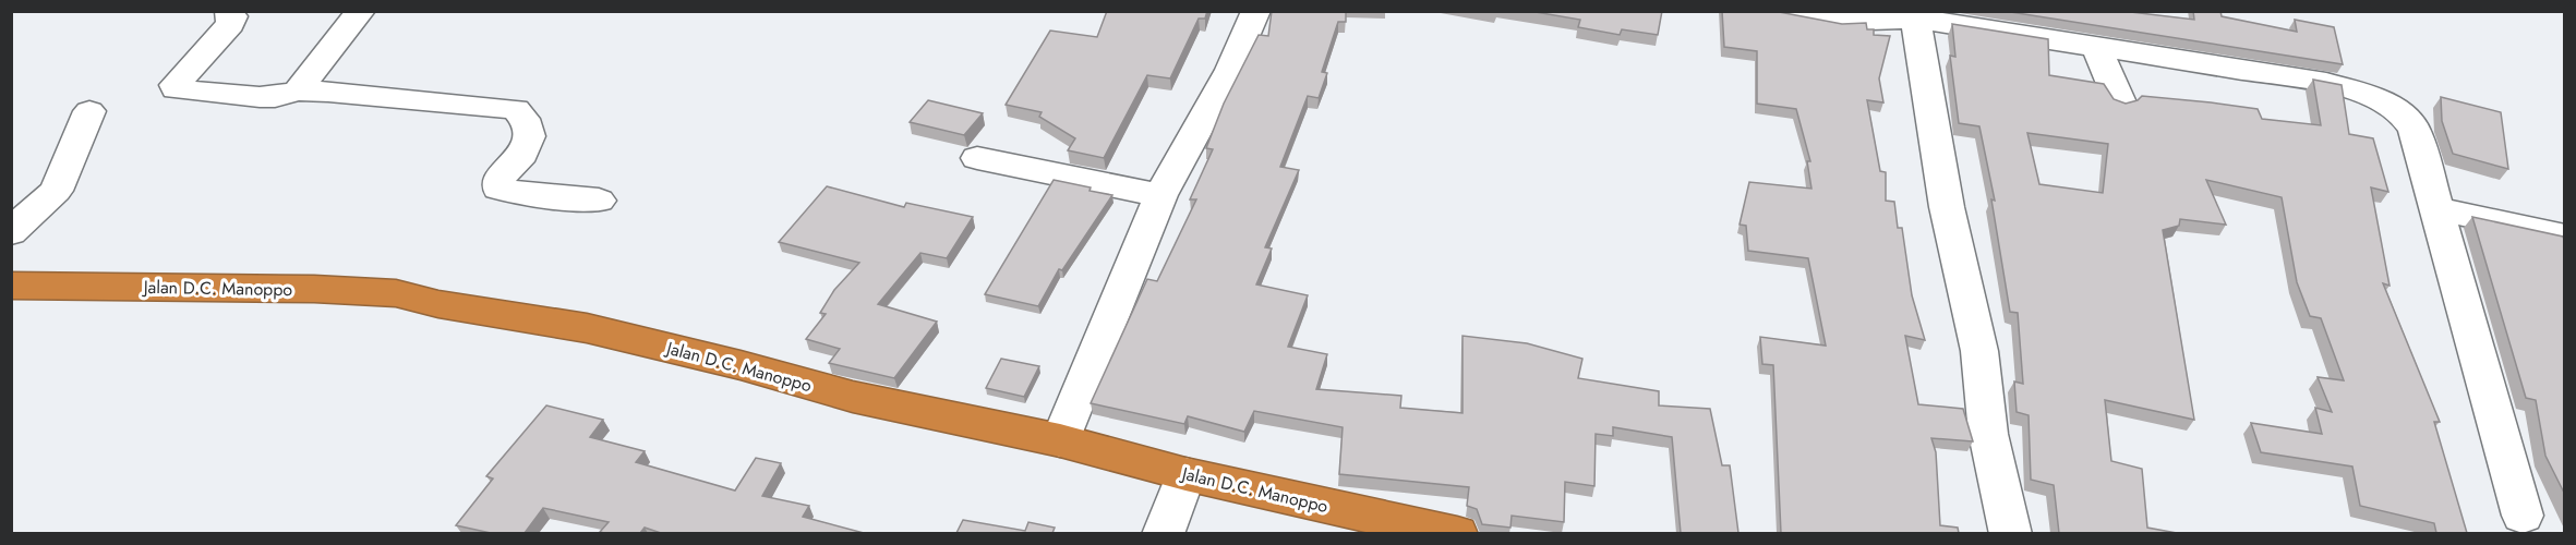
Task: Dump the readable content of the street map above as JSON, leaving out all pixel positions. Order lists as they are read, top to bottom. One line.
{"streets":{"highway":["Jalan D.C. Manoppo"]}}
